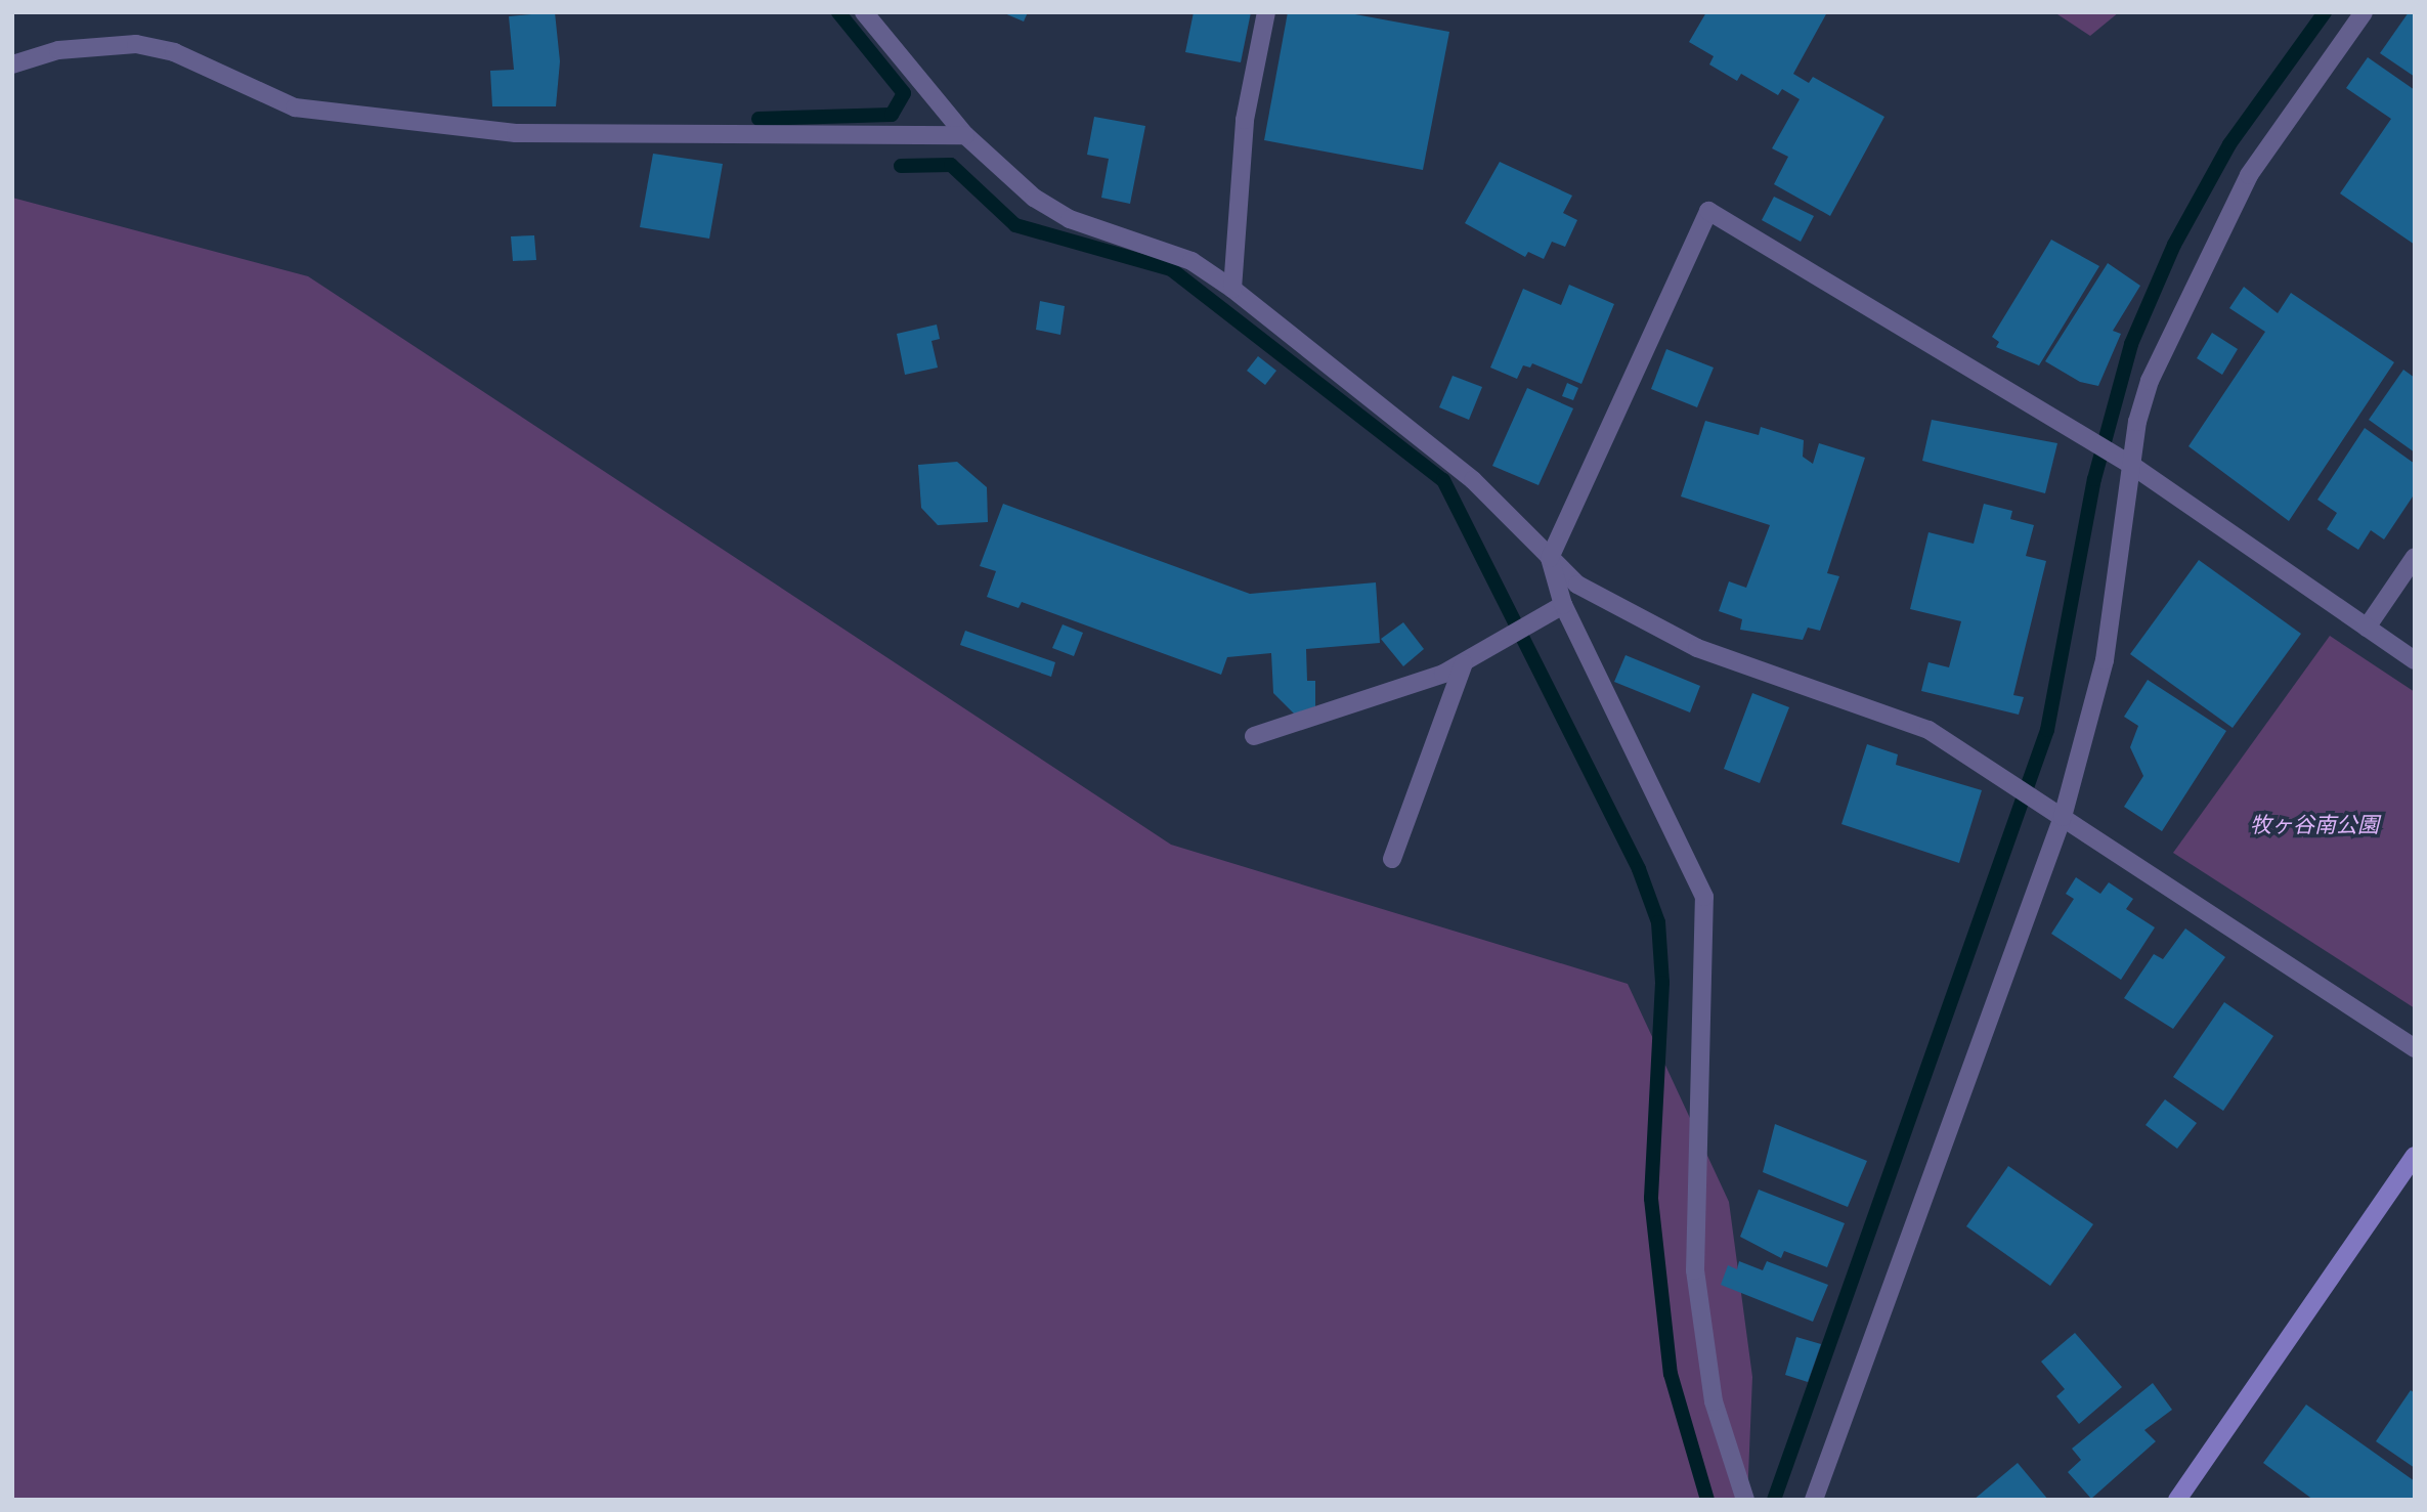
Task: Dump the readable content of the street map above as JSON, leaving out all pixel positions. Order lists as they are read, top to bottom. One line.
{"parks":["牧ヶ谷南公園"]}
